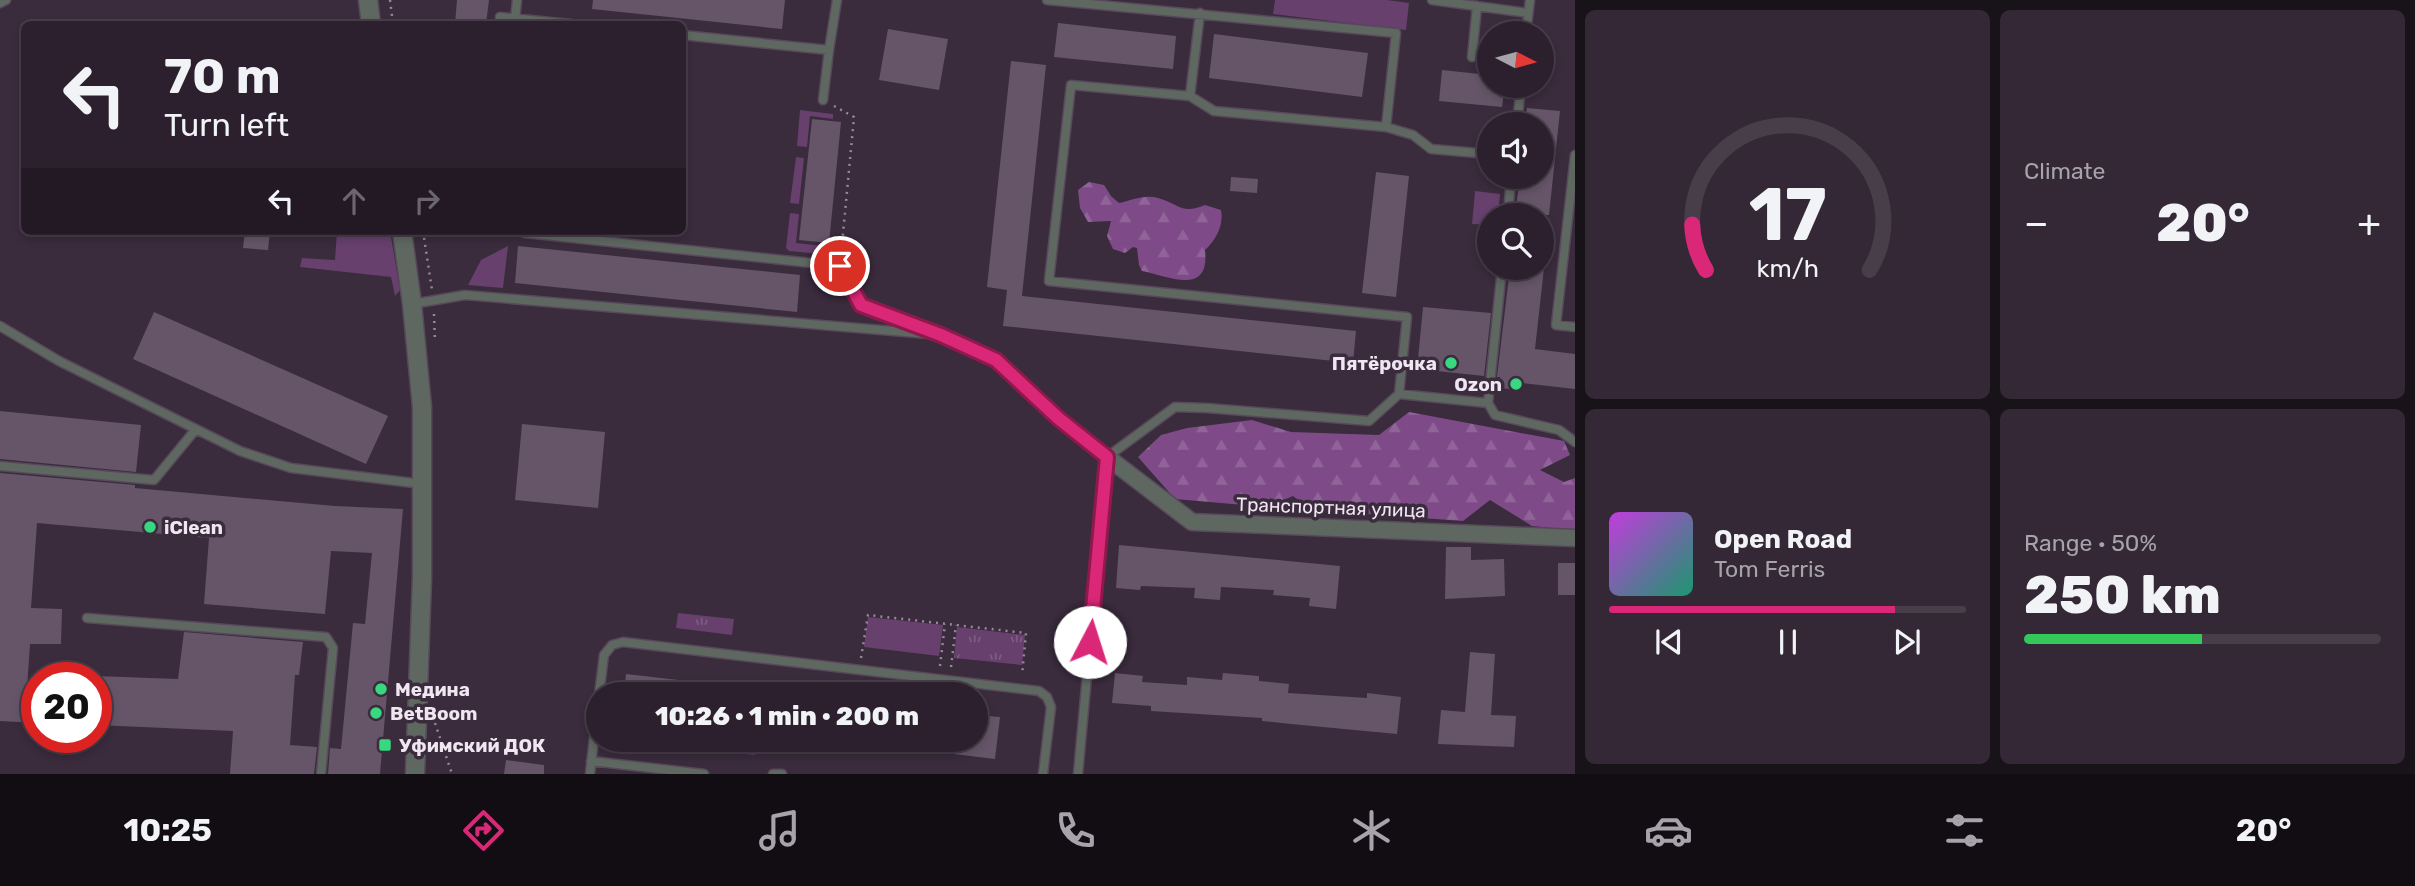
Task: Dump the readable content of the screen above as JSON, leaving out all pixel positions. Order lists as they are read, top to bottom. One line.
{"streets":{"street":["Транспортная улица"]},"places":{"other":["Пятёрочка","Ozon","iClean","Медина","BetBoom"],"transit":["Уфимский ДОК"]},"north":"right","page":{"tile":["Climate",["Range · 50%","250 km"]],"turn":["70 m","Turn left"],"heat":["−","20°","+"],"song":["Open Road","Tom Ferris"],"limit":"20","trip":"10:26 · 1 min · 200 m","tabs":["10:25","20°"],"gauge":["17","km/h"]}}
